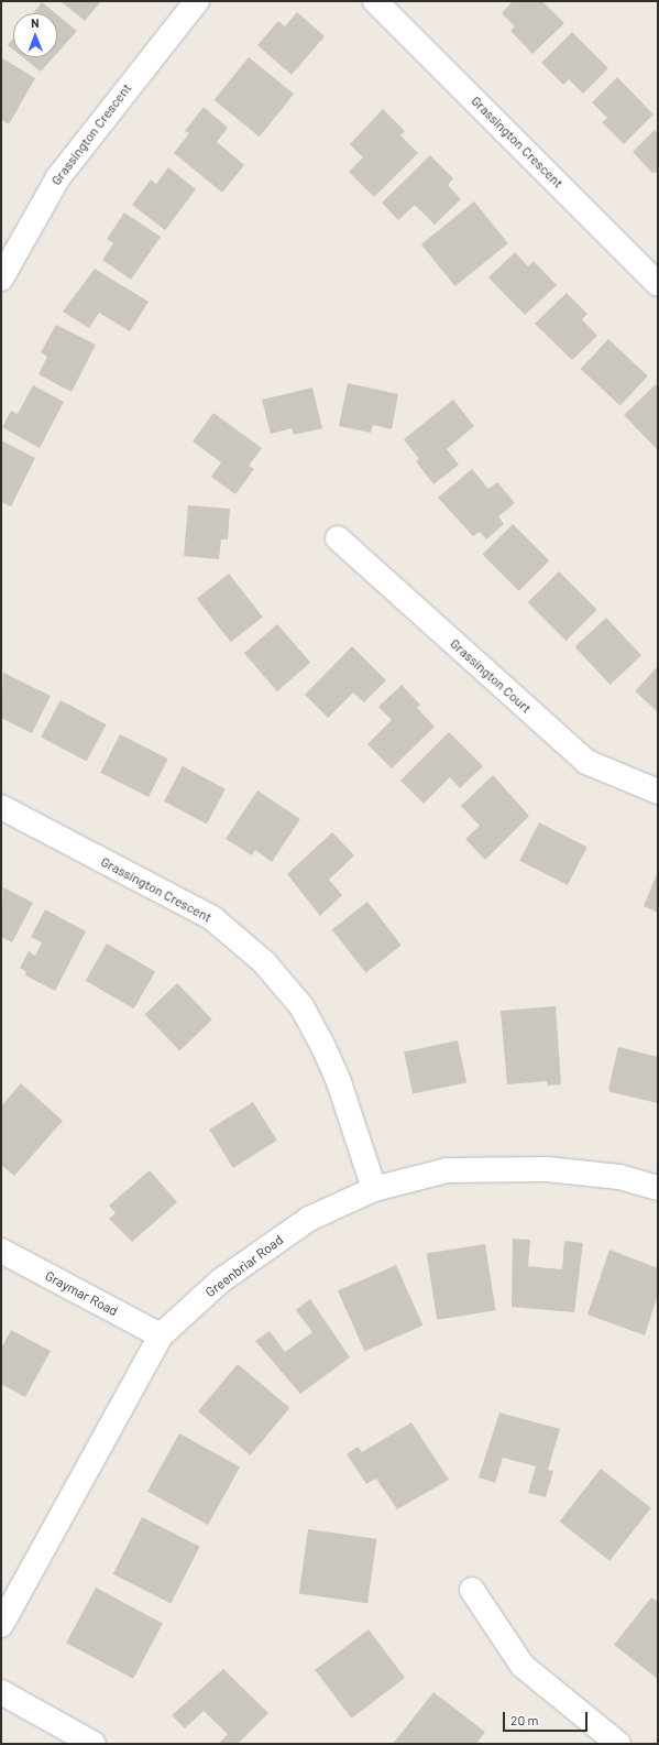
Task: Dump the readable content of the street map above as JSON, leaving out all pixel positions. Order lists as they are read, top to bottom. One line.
{"streets":{"street":["Grassington Crescent","Grassington Court","Greenbriar Road","Graymar Road"]},"crossings":[["Grassington Crescent","Greenbriar Road"],["Greenbriar Road","Graymar Road"]],"scale_bar":"20 m","north":"top"}
